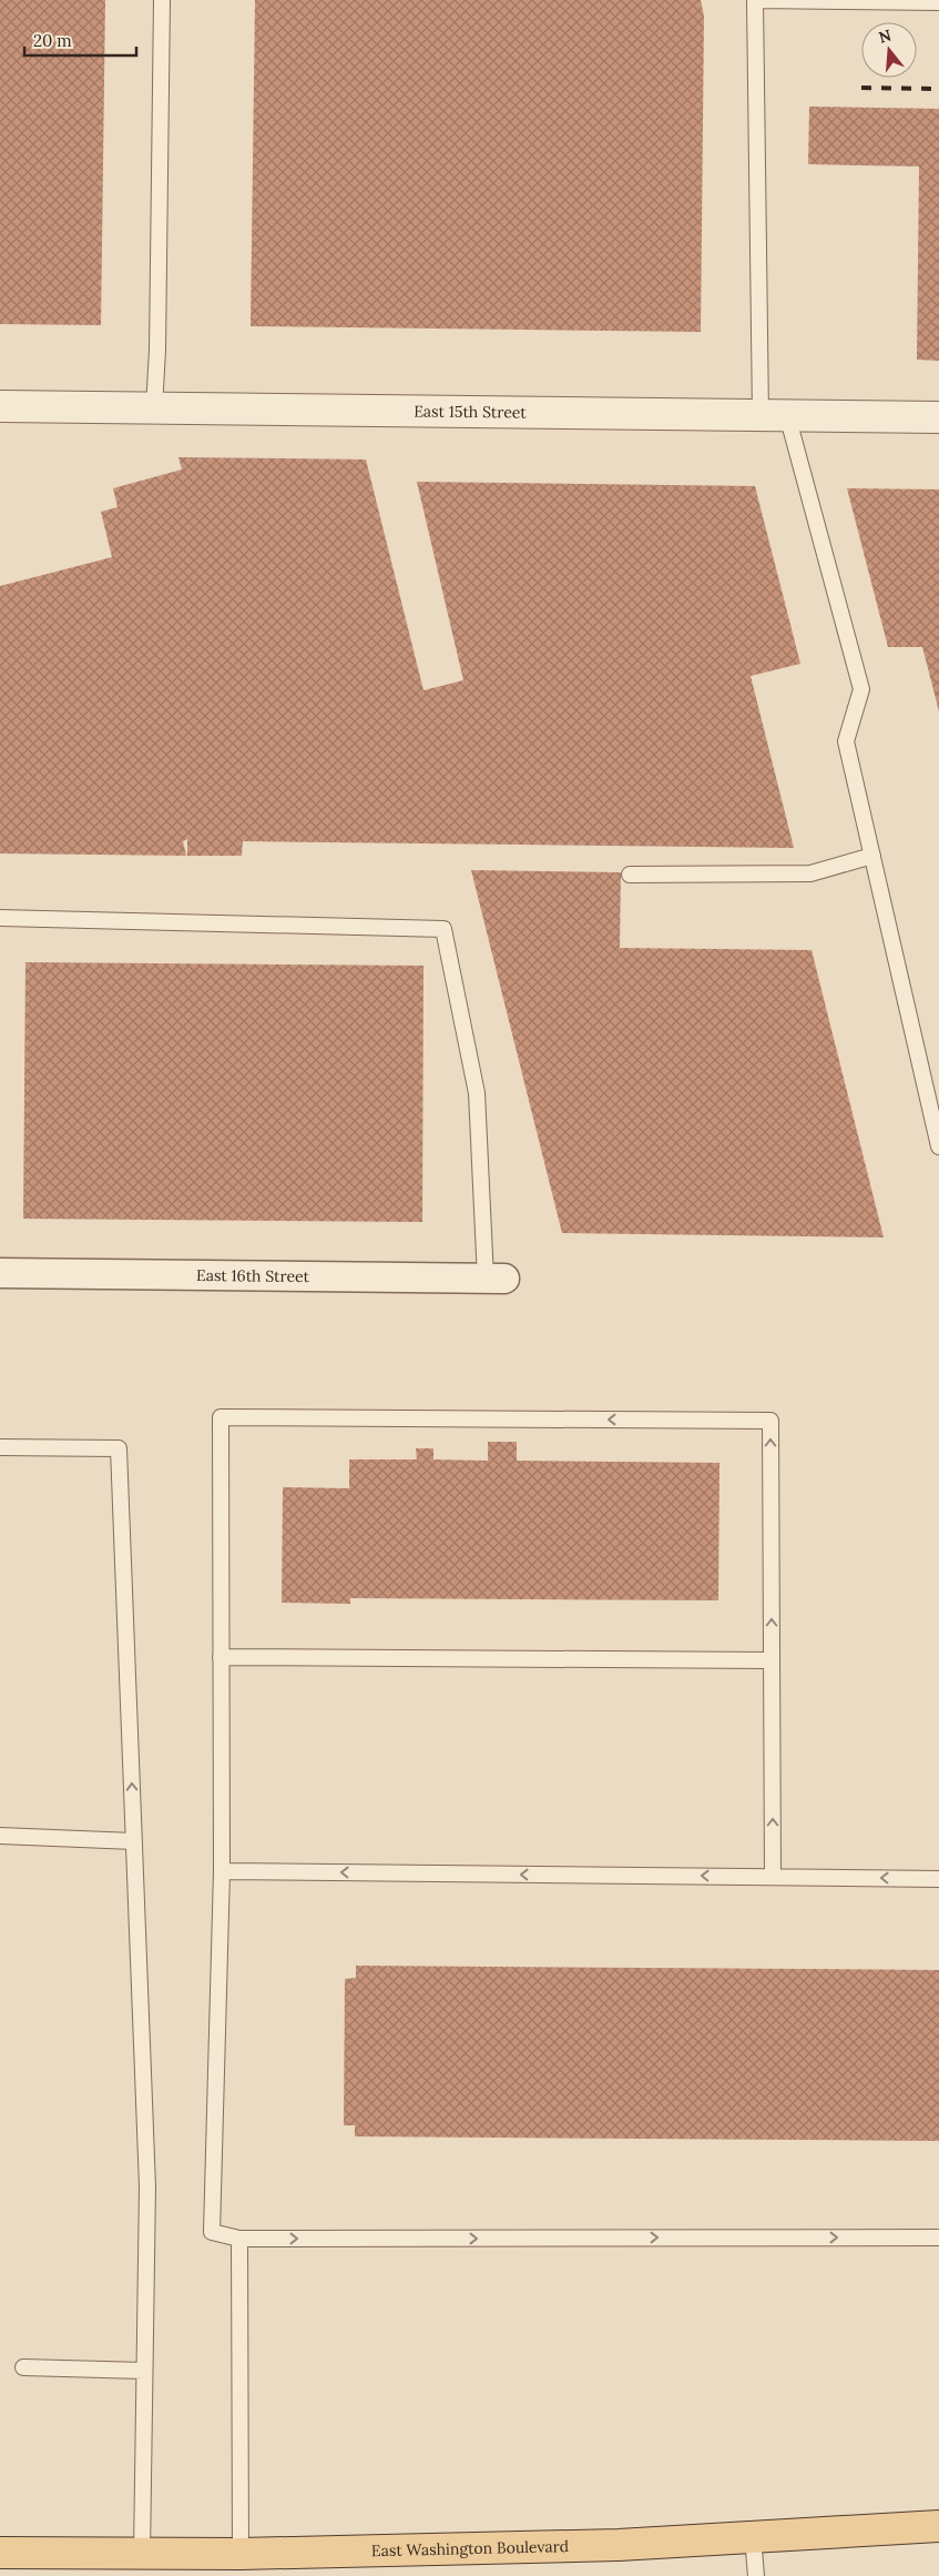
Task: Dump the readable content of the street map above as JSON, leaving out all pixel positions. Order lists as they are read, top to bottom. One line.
{"streets":{"main road":["East Washington Boulevard"],"street":["East 15th Street","East 16th Street"]},"scale_bar":"20 m","north":"top"}
